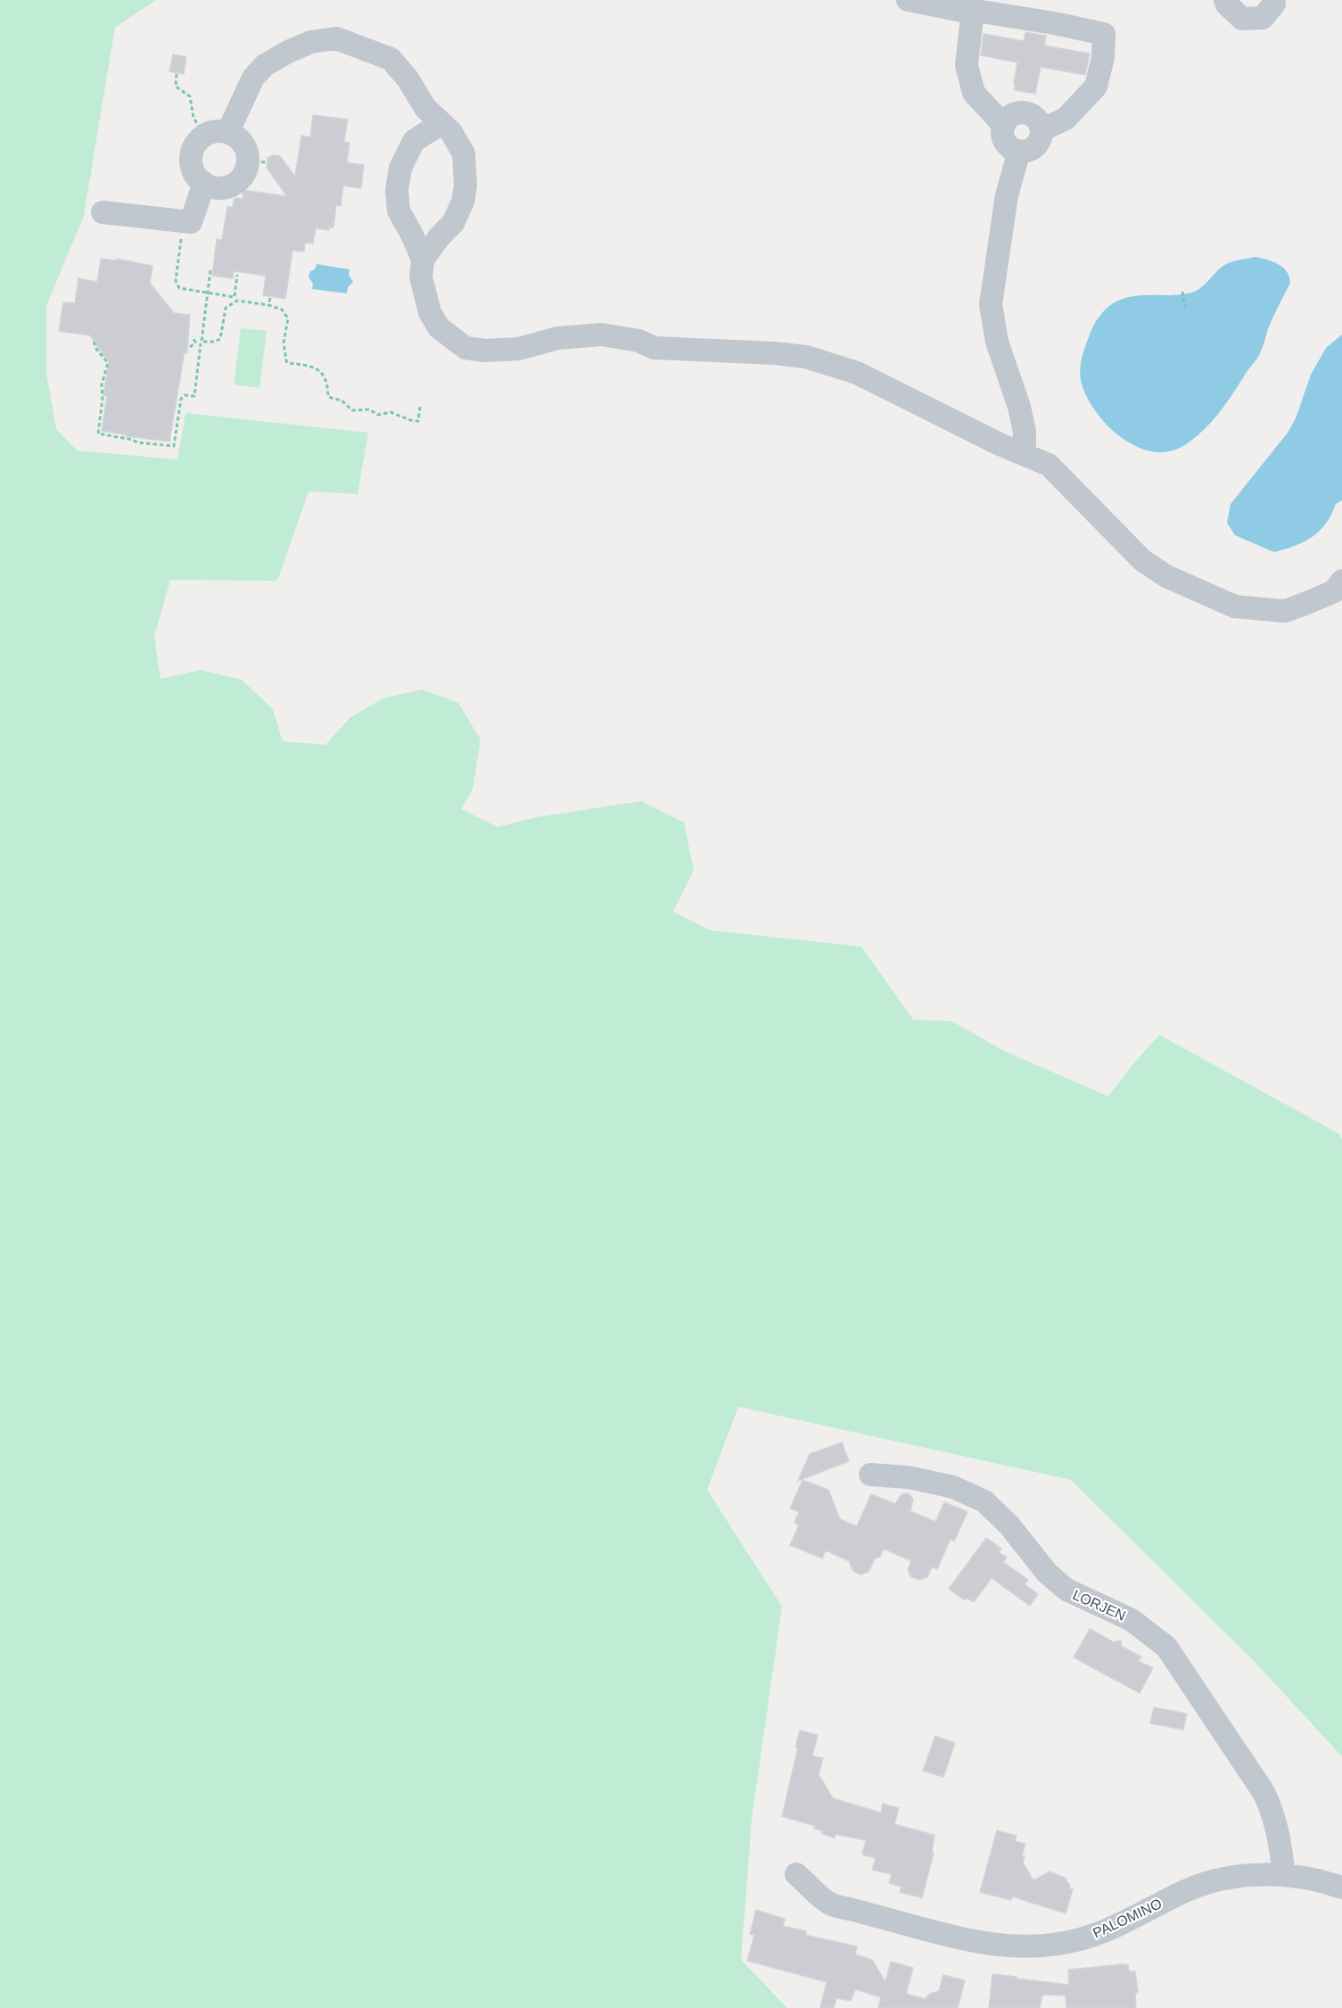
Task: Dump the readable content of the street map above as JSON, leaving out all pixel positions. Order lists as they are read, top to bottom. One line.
{"streets":{"street":["LORJEN","PALOMINO"]},"crossings":[["LORJEN","PALOMINO"]]}
